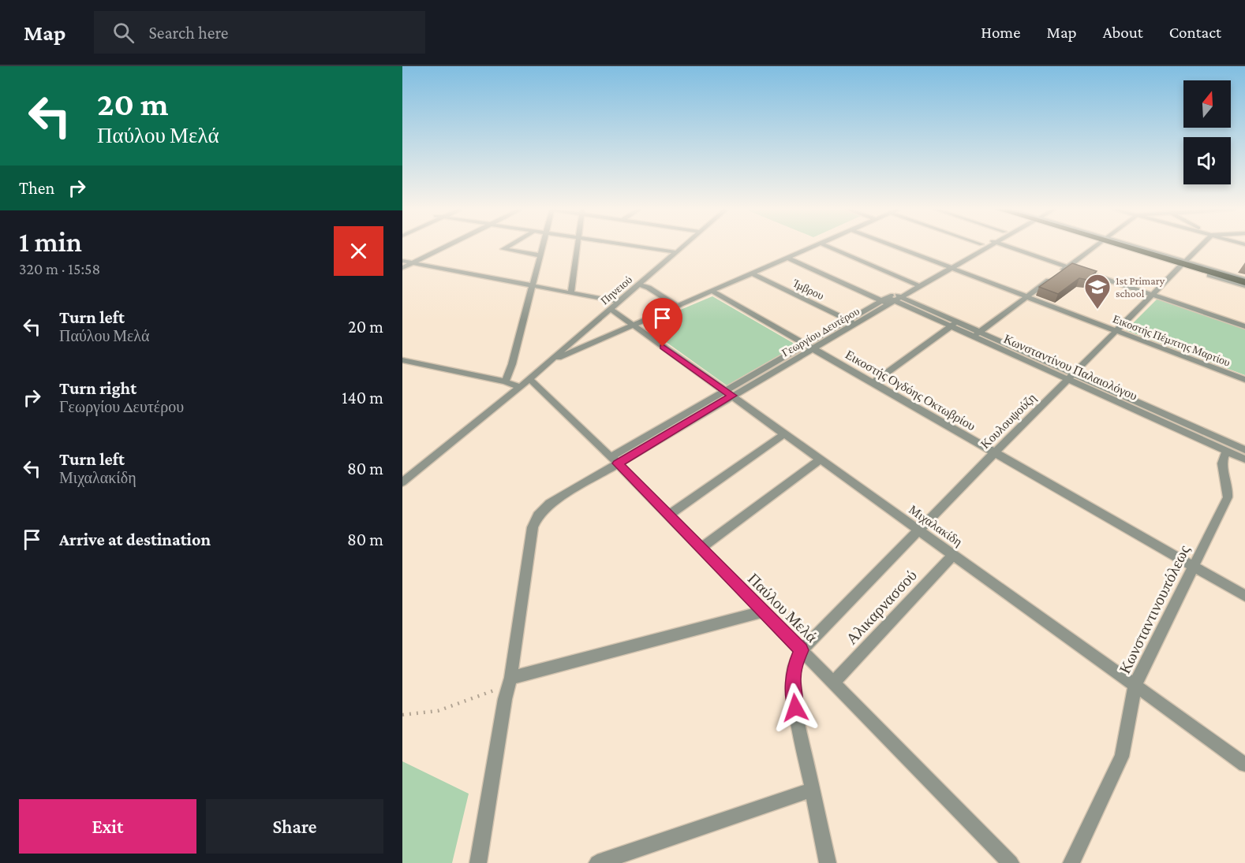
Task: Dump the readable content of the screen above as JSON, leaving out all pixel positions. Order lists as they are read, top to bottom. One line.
{"streets":{"street":["Ίμβρου","Πηνειού","Γεωργίου Δευτέρου","Εικοστής Πέμπτης Μαρτίου","Κωνσταντίνου Παλαιολόγου","Εικοστής Ογδόης Οκτωβρίου","Κουλουψούζη","Μιχαλακίδη","Αλικαρνασσού","Παύλου Μελά","Κωνσταντινουπόλεως"]},"crossings":[["Ίμβρου","Γεωργίου Δευτέρου"],["Πηνειού","Μιχαλακίδη"],["Πηνειού","Παύλου Μελά"],["Γεωργίου Δευτέρου","Εικοστής Πέμπτης Μαρτίου"],["Γεωργίου Δευτέρου","Κωνσταντίνου Παλαιολόγου"],["Γεωργίου Δευτέρου","Εικοστής Ογδόης Οκτωβρίου"],["Γεωργίου Δευτέρου","Μιχαλακίδη"],["Γεωργίου Δευτέρου","Παύλου Μελά"],["Εικοστής Πέμπτης Μαρτίου","Κουλουψούζη"],["Κωνσταντίνου Παλαιολόγου","Κουλουψούζη"],["Κωνσταντίνου Παλαιολόγου","Κωνσταντινουπόλεως"],["Εικοστής Ογδόης Οκτωβρίου","Κουλουψούζη"],["Εικοστής Ογδόης Οκτωβρίου","Κωνσταντινουπόλεως"],["Κουλουψούζη","Μιχαλακίδη"],["Κουλουψούζη","Παύλου Μελά"],["Μιχαλακίδη","Αλικαρνασσού"],["Μιχαλακίδη","Κωνσταντινουπόλεως"],["Αλικαρνασσού","Παύλου Μελά"]],"places":{"school or university":["1st Primary school"]},"north":"top","page":{"header":"Map","search":"Search here","nav":["Home","Map","About","Contact"],"turn":["20 m","Παύλου Μελά"],"then":"Then","heading":["1 min","320 m · 15:58"],"list":[{"name":"Turn left","note":"Παύλου Μελά","value":"20 m"},{"name":"Turn right","note":"Γεωργίου Δευτέρου","value":"140 m"},{"name":"Turn left","note":"Μιχαλακίδη","value":"80 m"},{"name":"Arrive at destination","value":"80 m"}],"buttons":["Exit","Share"]}}
